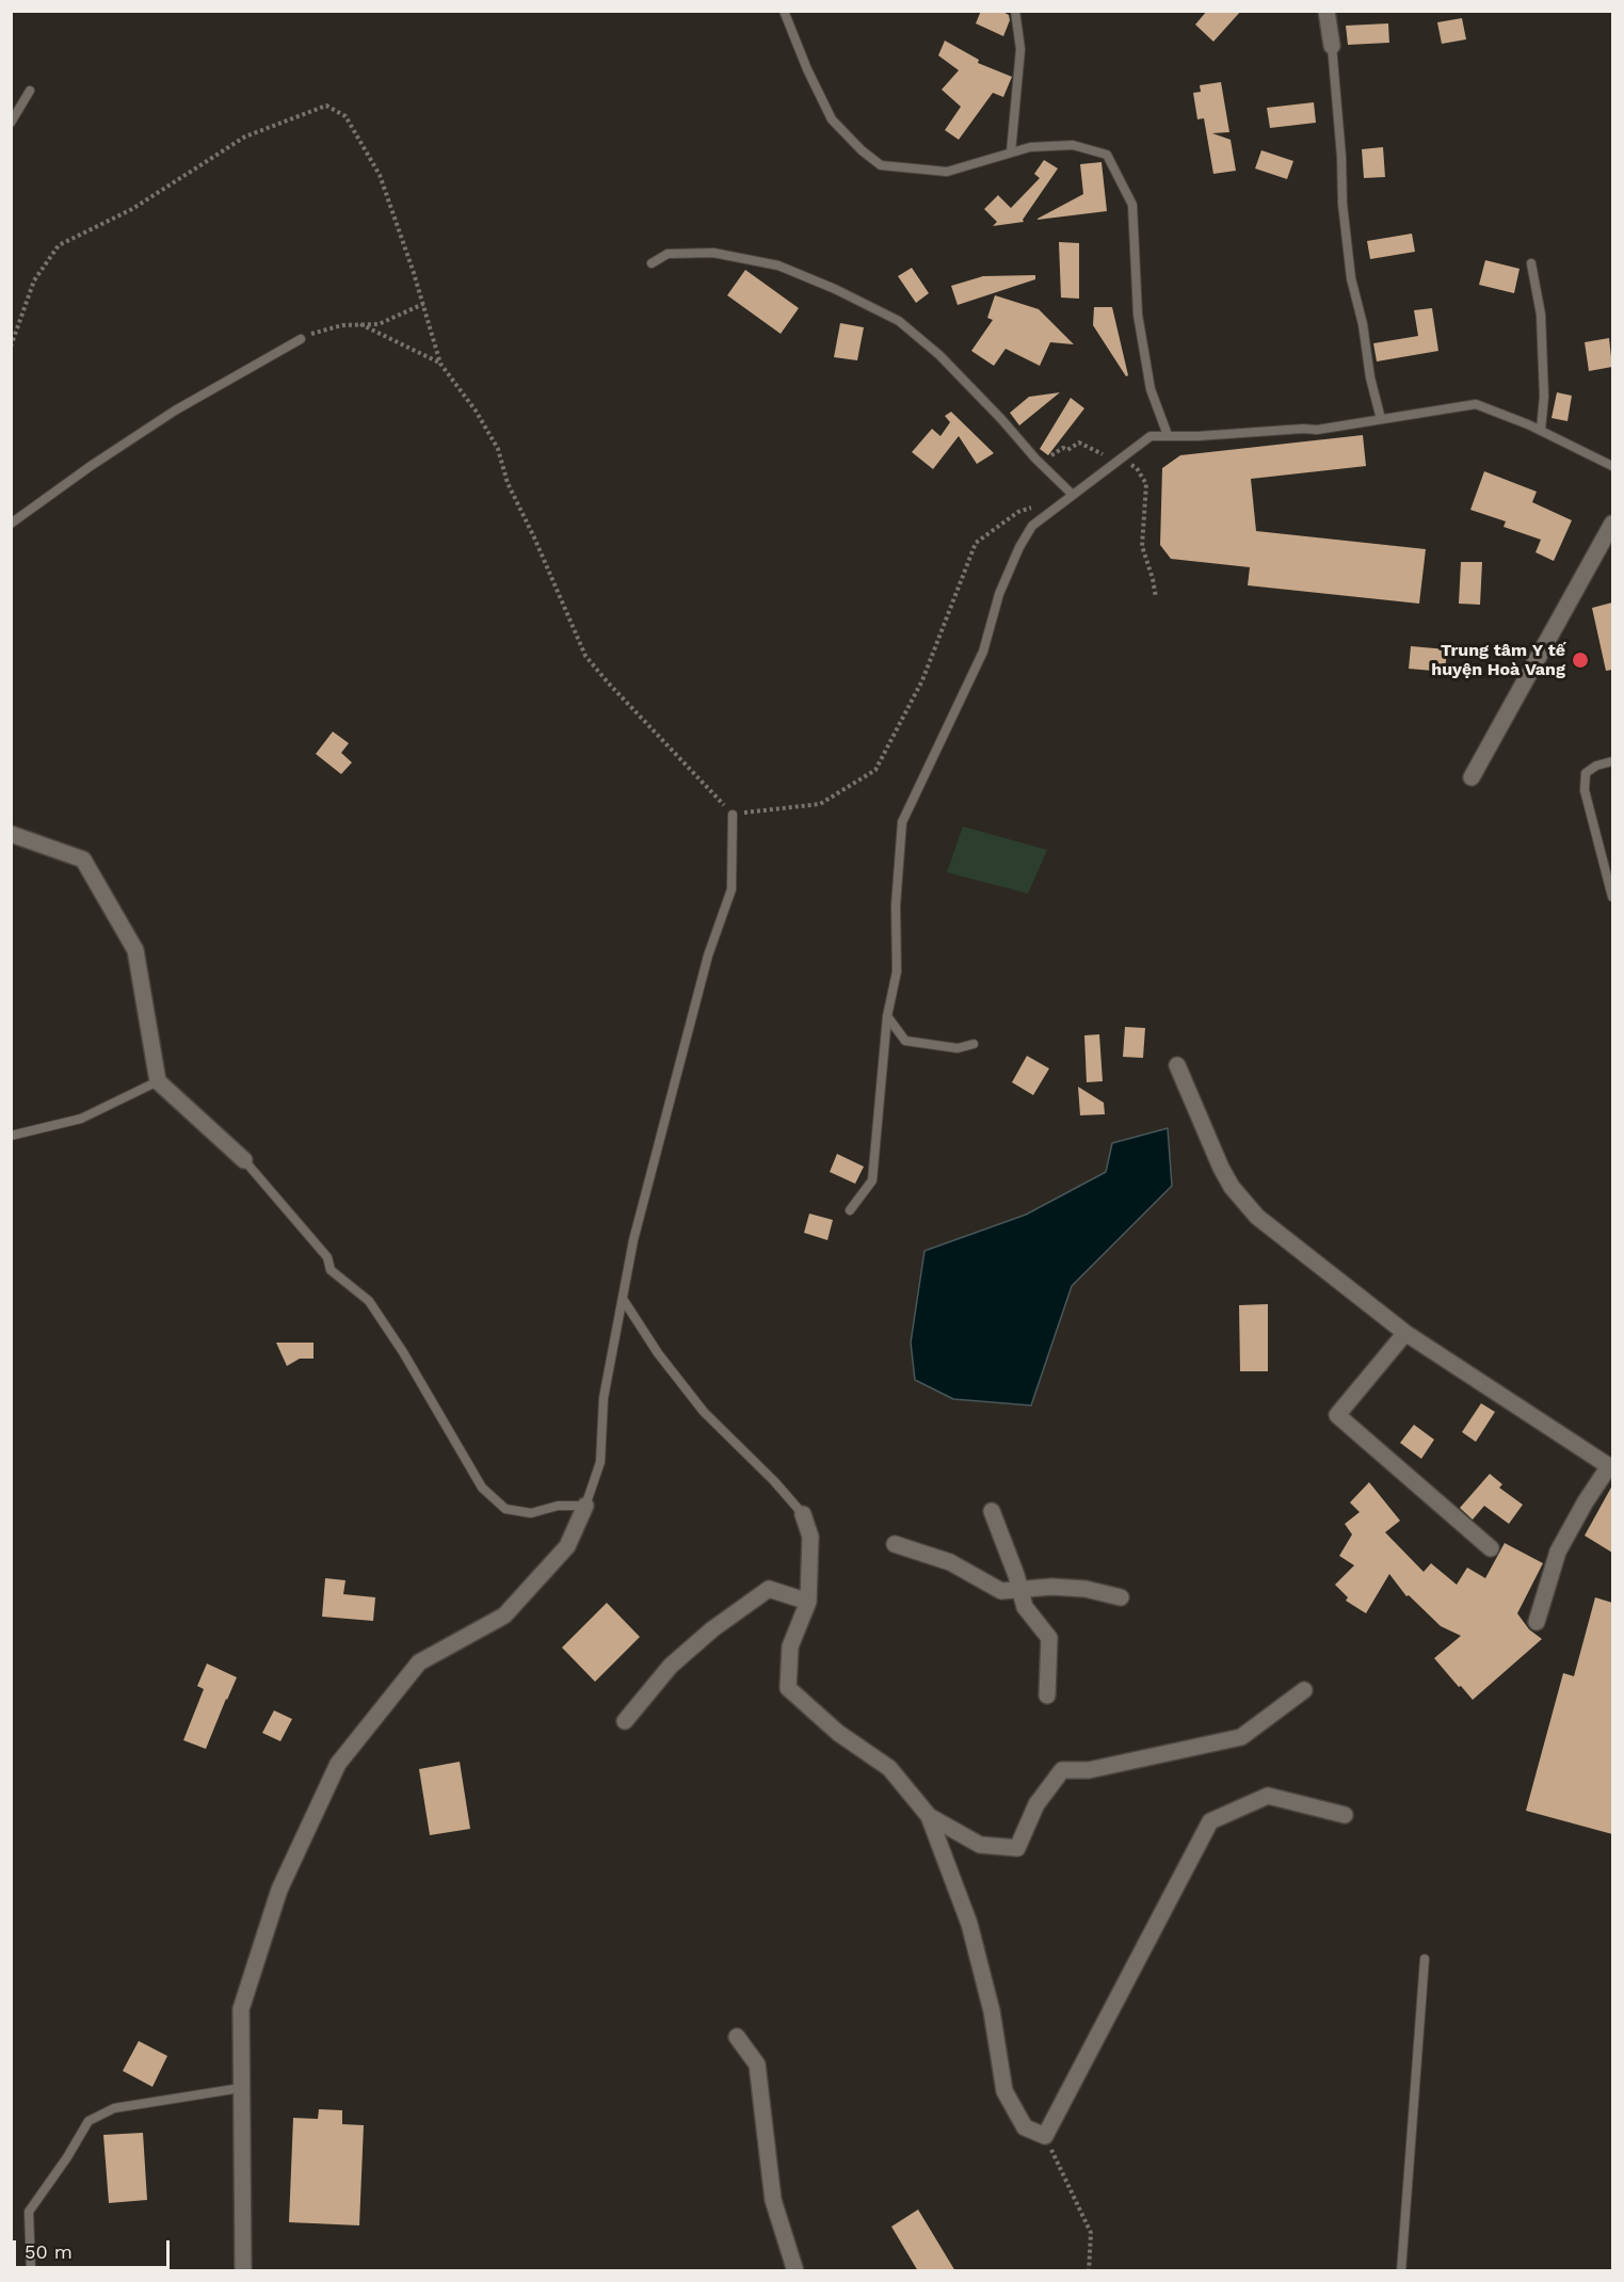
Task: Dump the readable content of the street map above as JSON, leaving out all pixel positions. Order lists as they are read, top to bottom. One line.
{"places":["Trung tâm Y tế huyện Hoà Vang"],"scale_bar":"50 m"}
